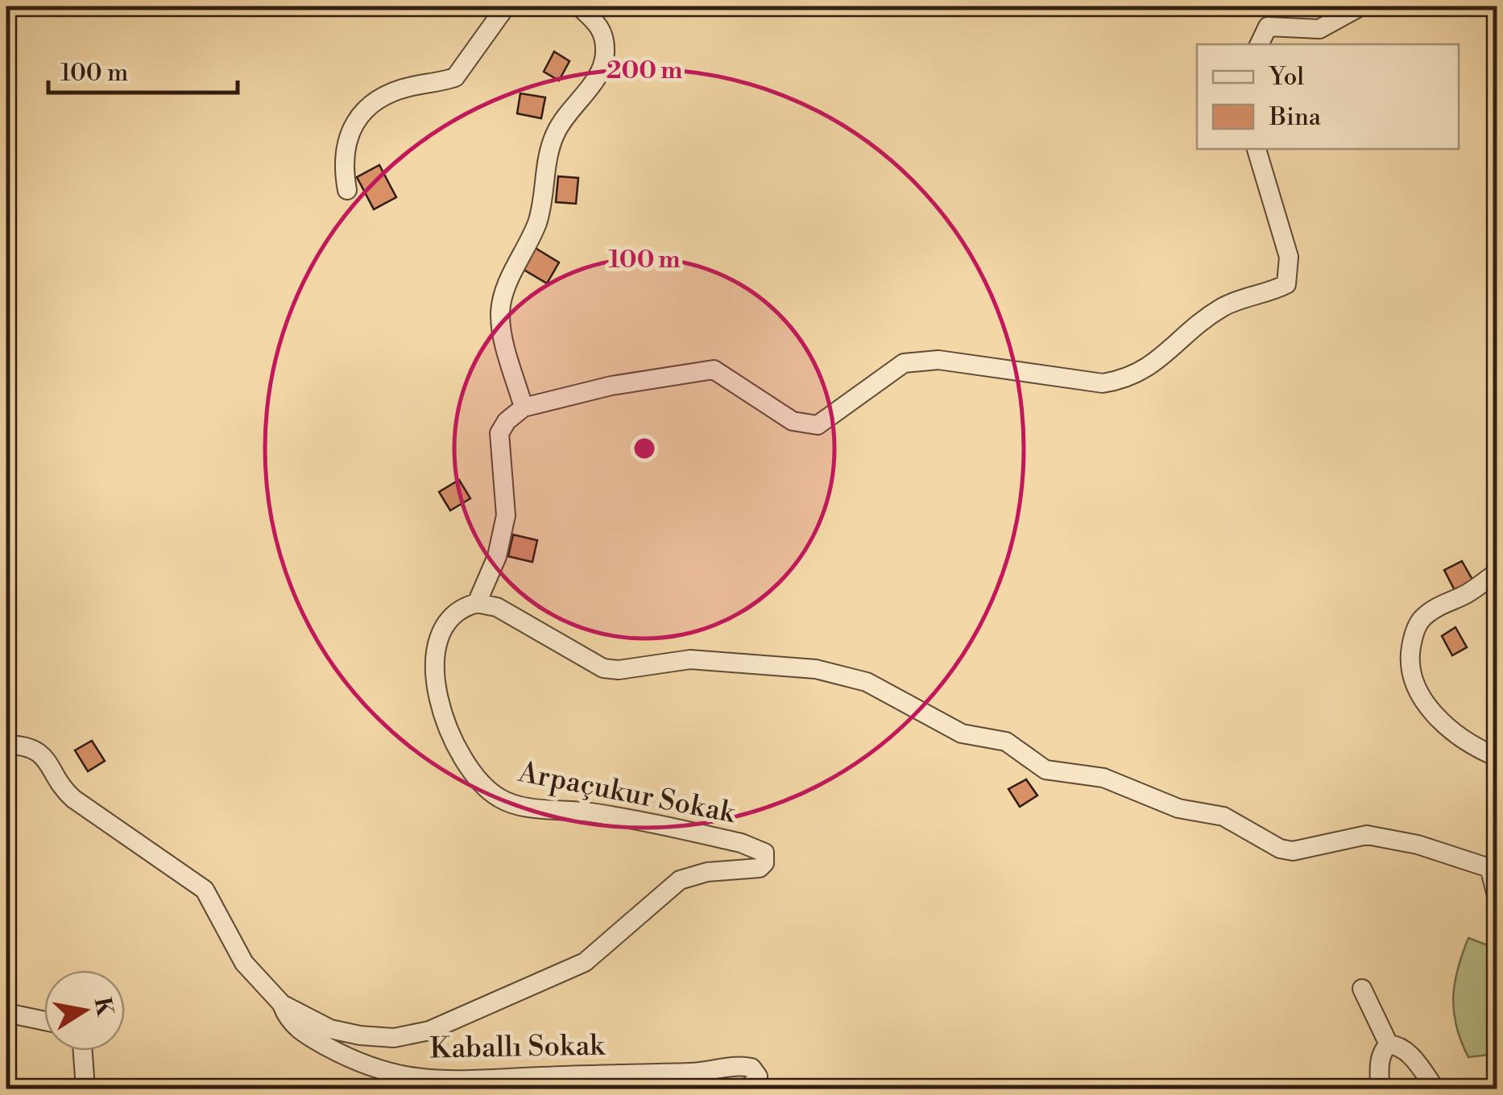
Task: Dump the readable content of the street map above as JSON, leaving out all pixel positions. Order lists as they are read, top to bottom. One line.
{"streets":{"street":["Arpaçukur Sokak","Kaballı Sokak"]},"crossings":[["Arpaçukur Sokak","Kaballı Sokak"]],"legend":["Yol","Bina"],"scale_bar":"100 m","north":"right","rings":["200 m","100 m"]}
